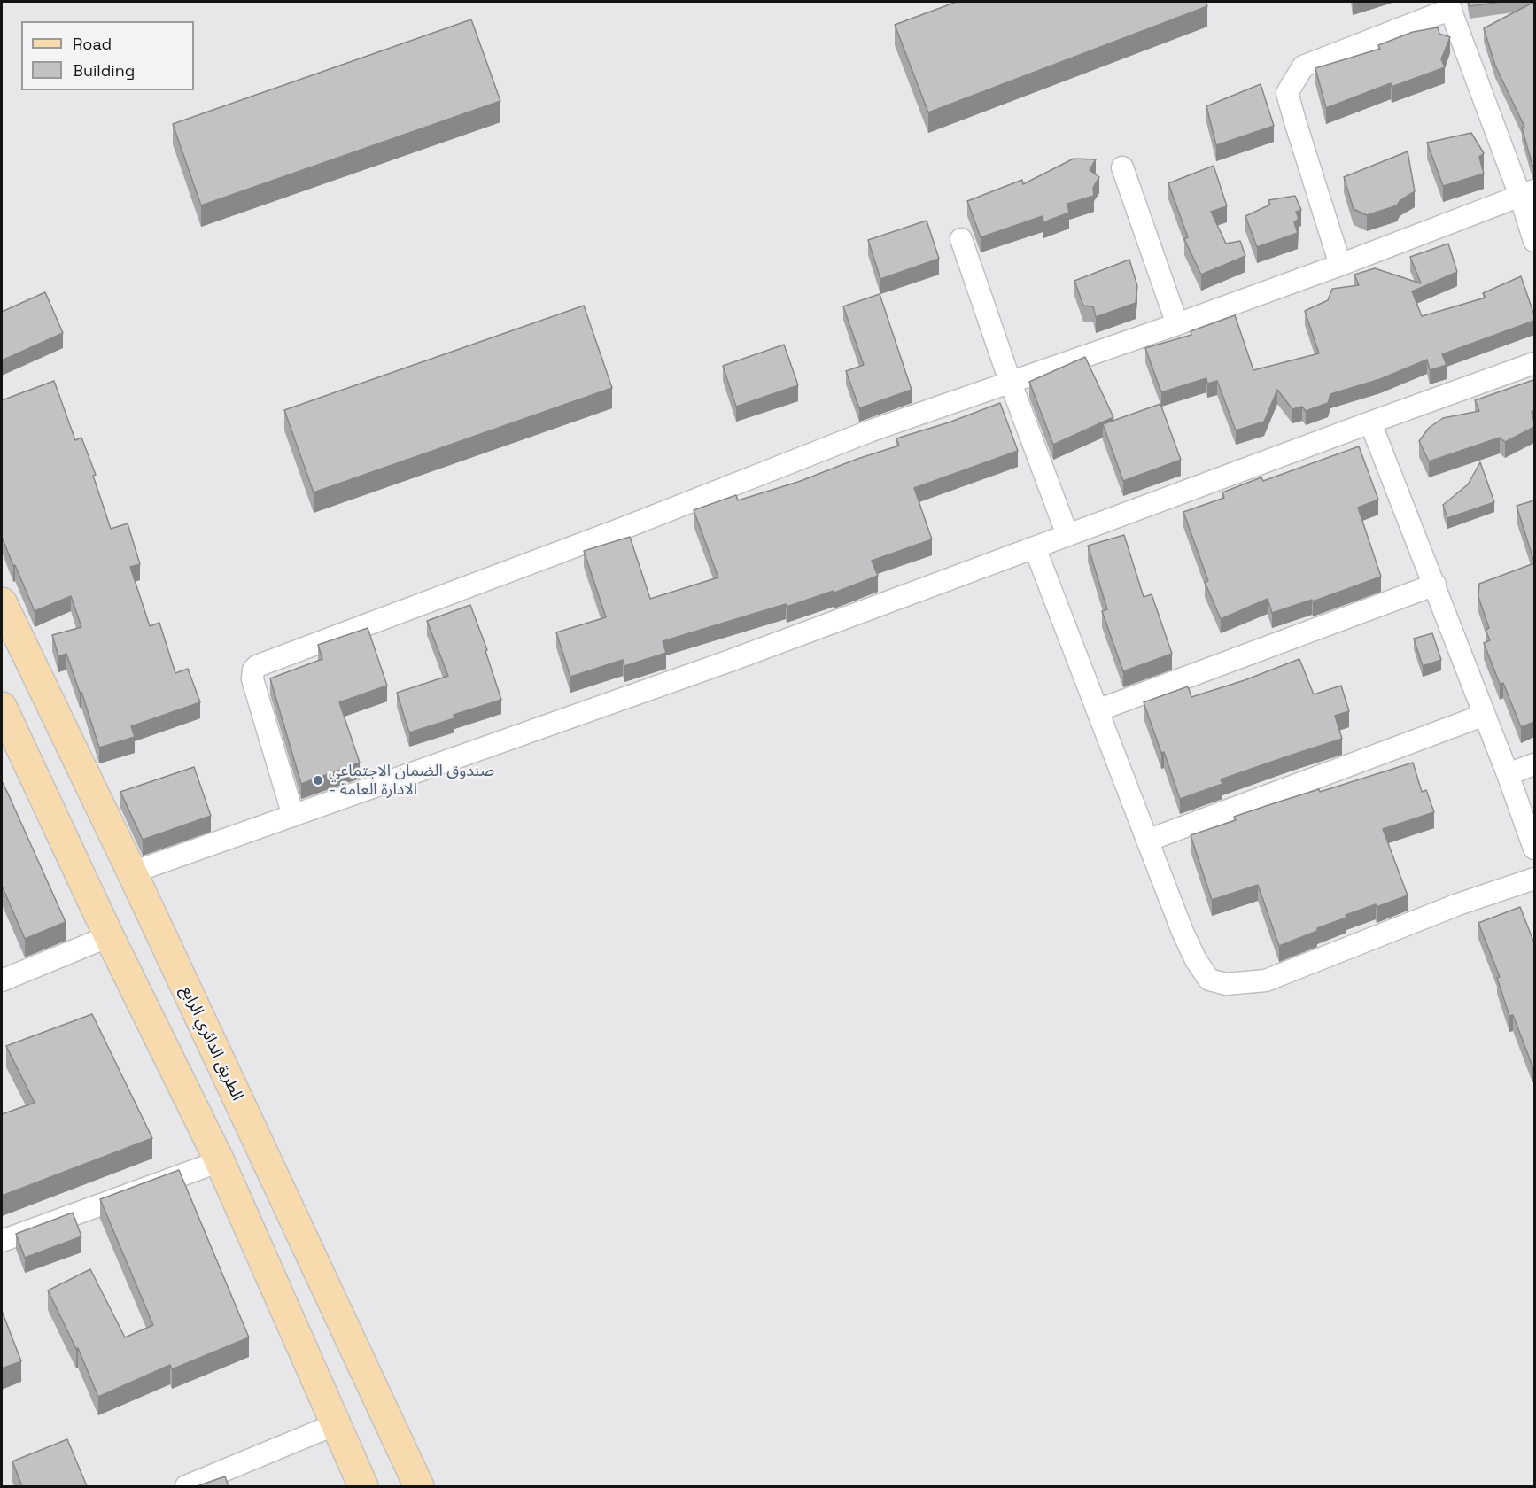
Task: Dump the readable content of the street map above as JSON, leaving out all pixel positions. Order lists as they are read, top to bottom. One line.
{"streets":{"main road":["الطريق الدائري الرابع"]},"places":["صندوق الضمان الاجتماعي - الادارة العامة"],"legend":["Road","Building"]}
